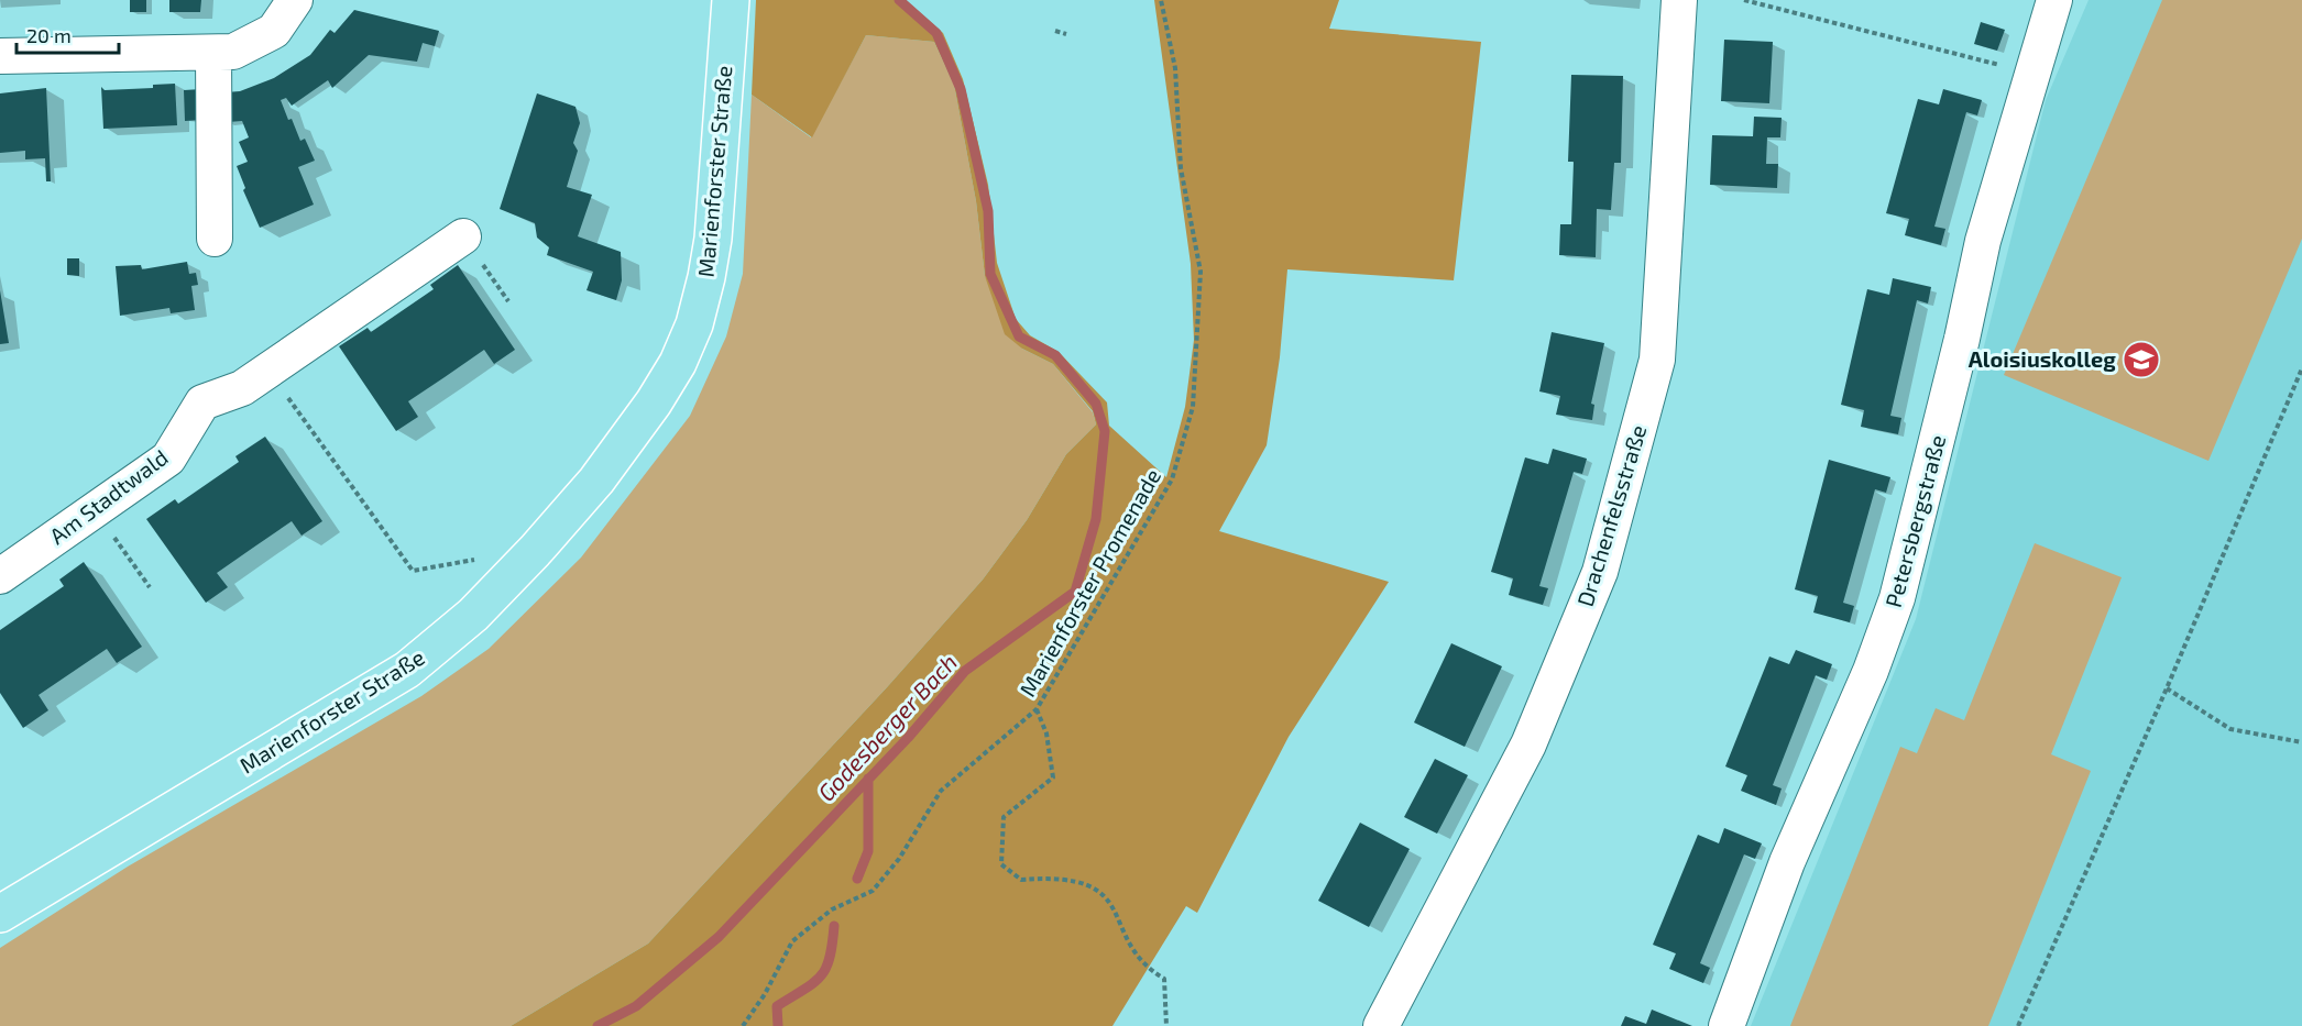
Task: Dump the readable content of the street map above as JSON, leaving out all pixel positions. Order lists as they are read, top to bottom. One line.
{"streets":{"main road":["Marienforster Straße"],"street":["Am Stadtwald","Drachenfelsstraße","Petersbergstraße"],"path":["Marienforster Promenade"]},"water":["Godesberger Bach"],"places":{"school or university":["Aloisiuskolleg"]},"scale_bar":"20 m"}
